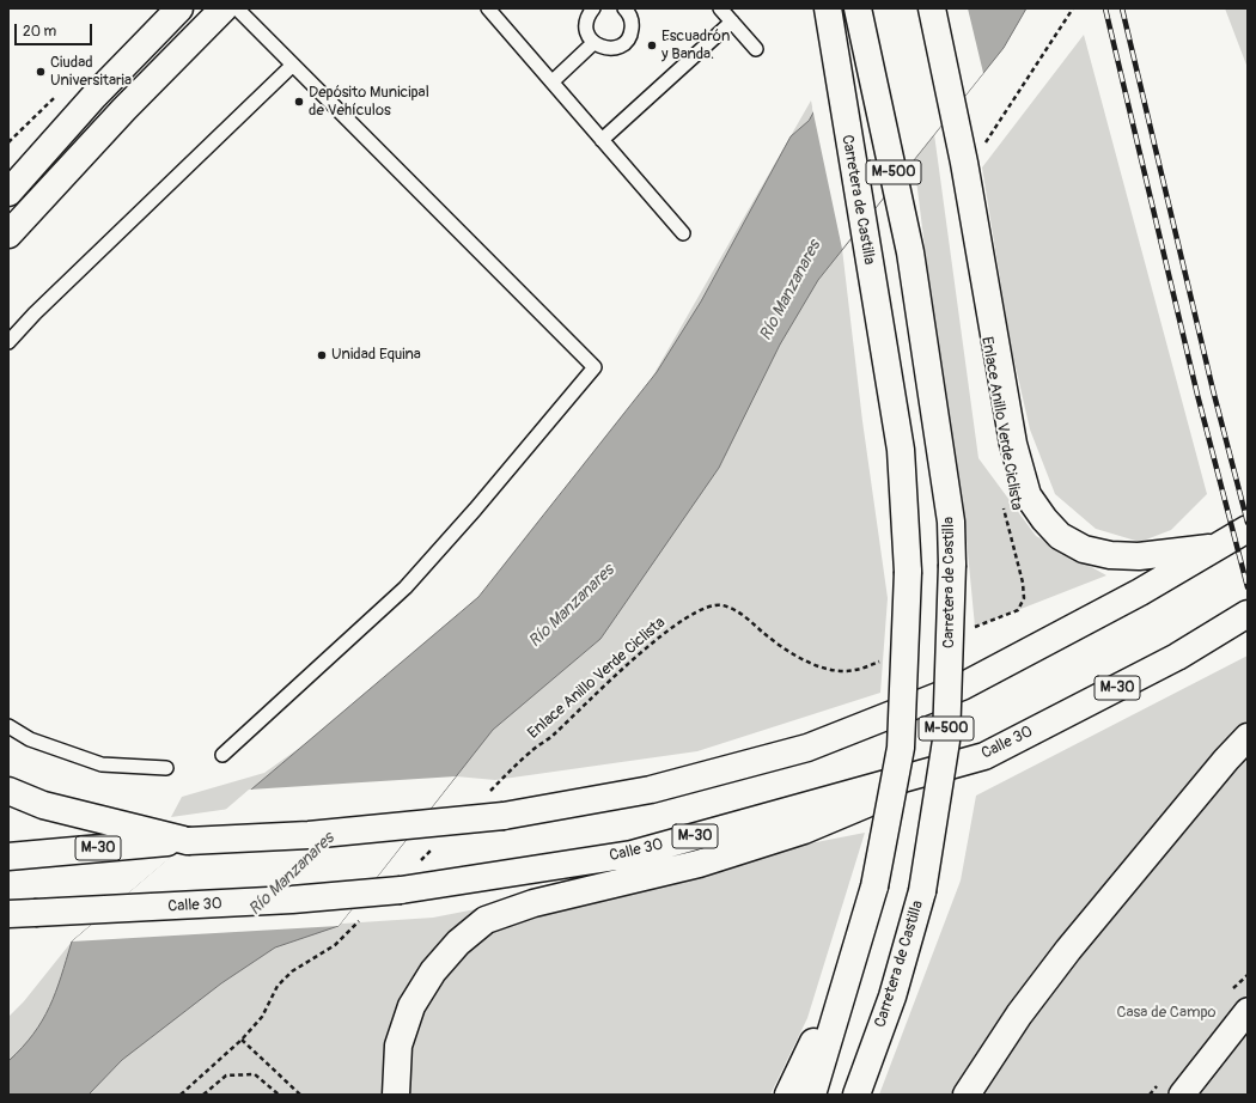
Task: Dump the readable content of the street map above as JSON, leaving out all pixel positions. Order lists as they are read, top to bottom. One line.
{"streets":{"main road":["M-500","Carretera de Castilla","M-30","Calle 30"],"path":["Enlace Anillo Verde Ciclista"]},"crossings":[["M-500","Carretera de Castilla"]],"water":["Río Manzanares"],"parks":["Casa de Campo"],"places":["Escuadrón y Banda.","Ciudad Universitaria","Depósito Municipal de Vehículos","Unidad Equina"],"scale_bar":"20 m"}
